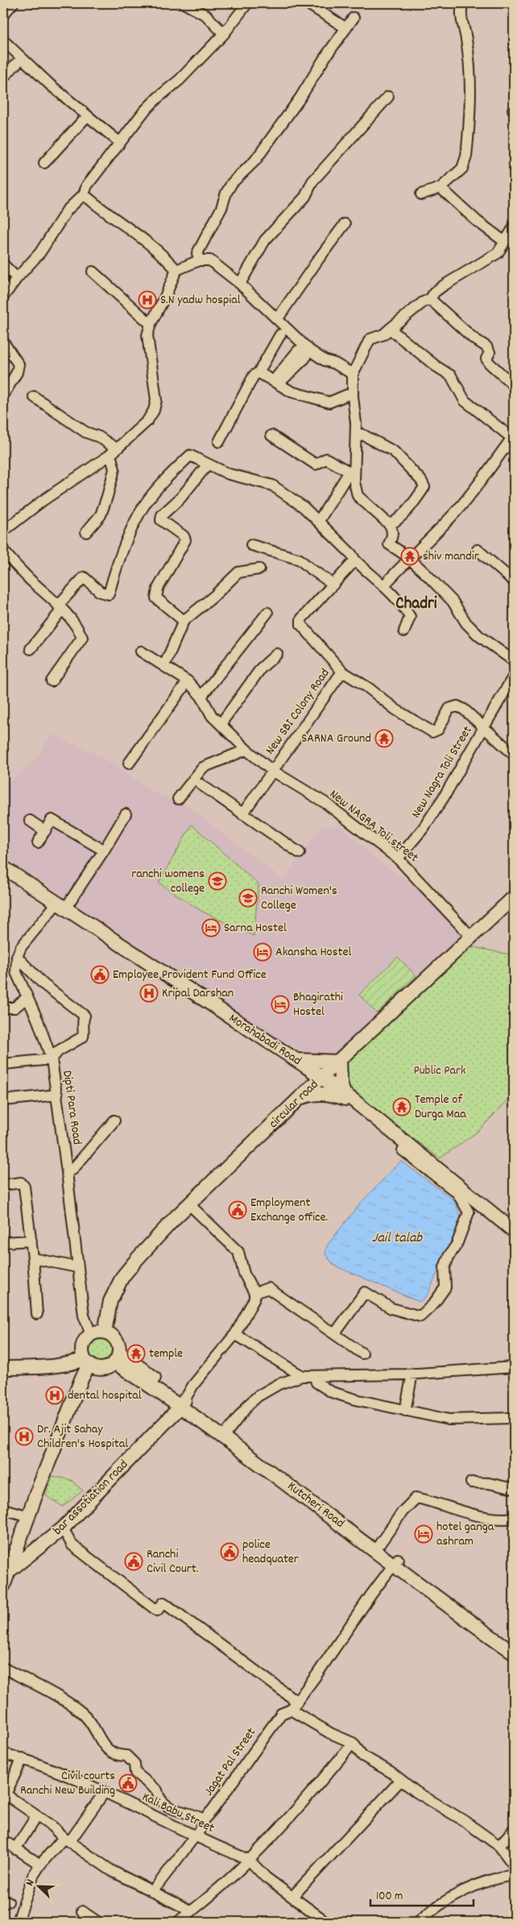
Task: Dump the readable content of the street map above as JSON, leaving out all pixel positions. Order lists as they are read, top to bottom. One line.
{"streets":{"main road":["Morahabadi Road","circular road","bar assotiation road","Kutcheri Road"],"street":["New SBI Colony Road","New Nagra Toli Street","New NAGRA Toli street","Dipti Para Road","Jagat Pal Street","Kali Babu Street"]},"crossings":[["New SBI Colony Road","New Nagra Toli Street"],["New SBI Colony Road","New NAGRA Toli street"],["New Nagra Toli Street","New NAGRA Toli street"],["New NAGRA Toli street","circular road"],["Morahabadi Road","circular road"],["circular road","Dipti Para Road"],["circular road","Kutcheri Road"],["Dipti Para Road","Kutcheri Road"],["bar assotiation road","Kutcheri Road"],["Kutcheri Road","Jagat Pal Street"],["Jagat Pal Street","Kali Babu Street"]],"districts":["Chadri"],"water":["Jail talab"],"parks":["Public Park"],"places":{"hospital":["S.N yadw hospial","Kripal Darshan","dental hospital","Dr. Ajit Sahay Children's Hospital"],"temple":["shiv mandir","SARNA Ground","Temple of Durga Maa","temple"],"school or university":["ranchi womens college","Ranchi Women's College"],"hotel":["Sarna Hostel","Akansha Hostel","Bhagirathi Hostel","hotel ganga ashram"],"public building":["Employee Provident Fund Office","Employment Exchange office.","police headquater","Ranchi Civil Court.","Civil courts Ranchi New Building"]},"scale_bar":"100 m","north":"top left"}
